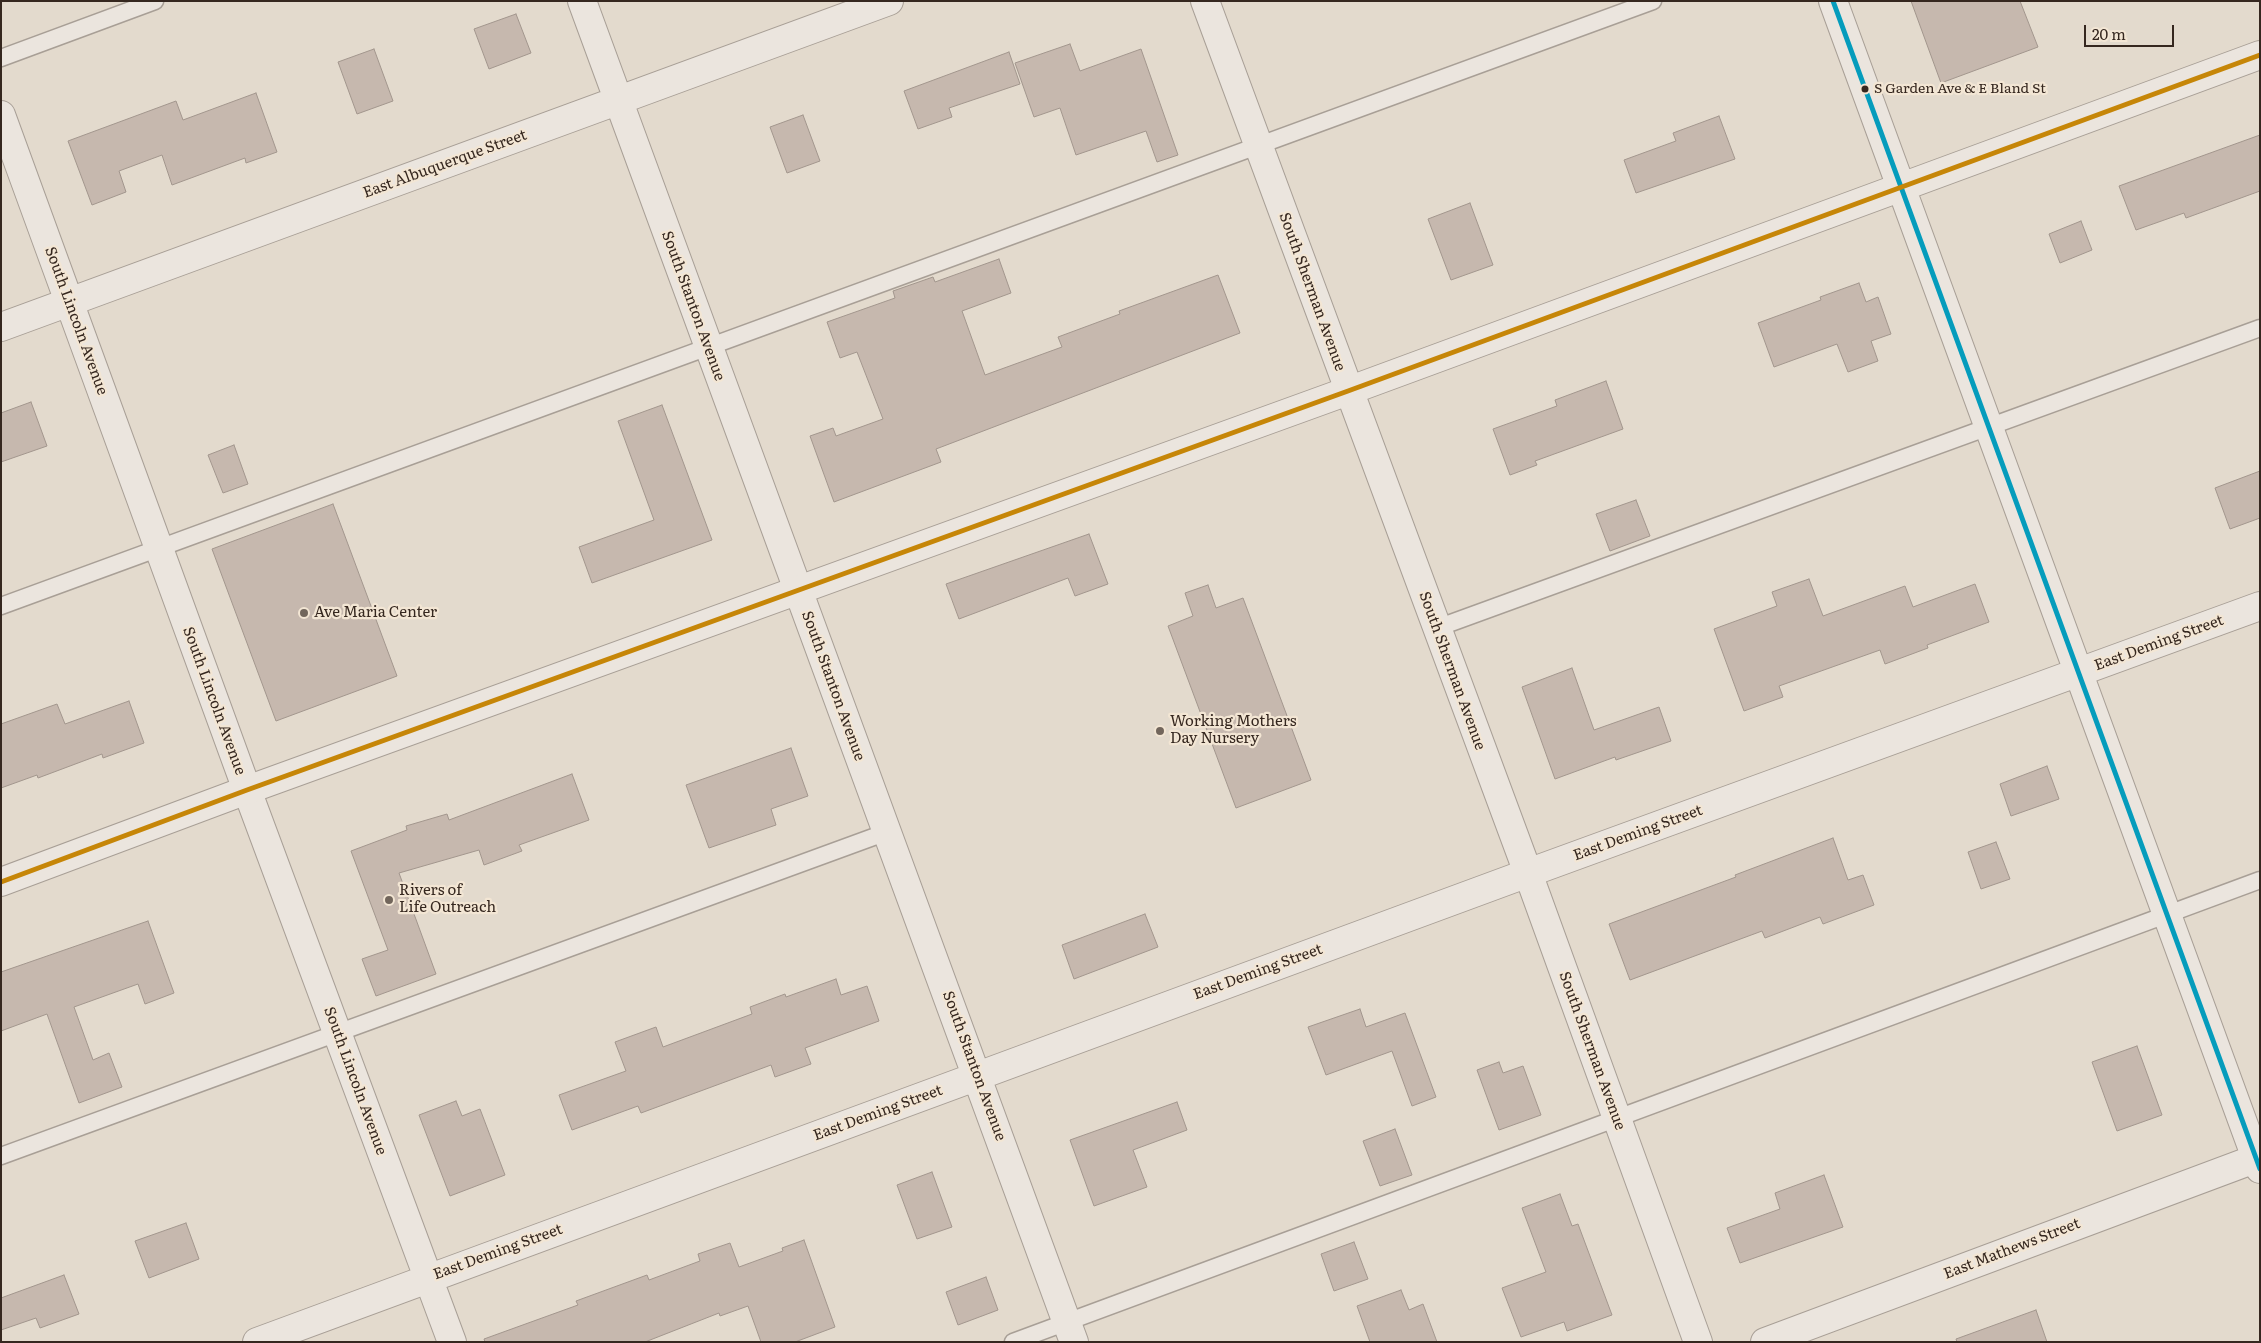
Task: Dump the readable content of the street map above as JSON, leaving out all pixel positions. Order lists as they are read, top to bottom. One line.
{"streets":{"street":["East Albuquerque Street","South Sherman Avenue","South Stanton Avenue","South Lincoln Avenue","East Deming Street","East Mathews Street"]},"crossings":[["East Albuquerque Street","South Stanton Avenue"],["East Albuquerque Street","South Lincoln Avenue"],["South Sherman Avenue","East Deming Street"],["South Stanton Avenue","East Deming Street"],["South Lincoln Avenue","East Deming Street"]],"places":["S Garden Ave & E Bland St","Ave Maria Center","Working Mothers Day Nursery","Rivers of Life Outreach"],"scale_bar":"20 m"}
